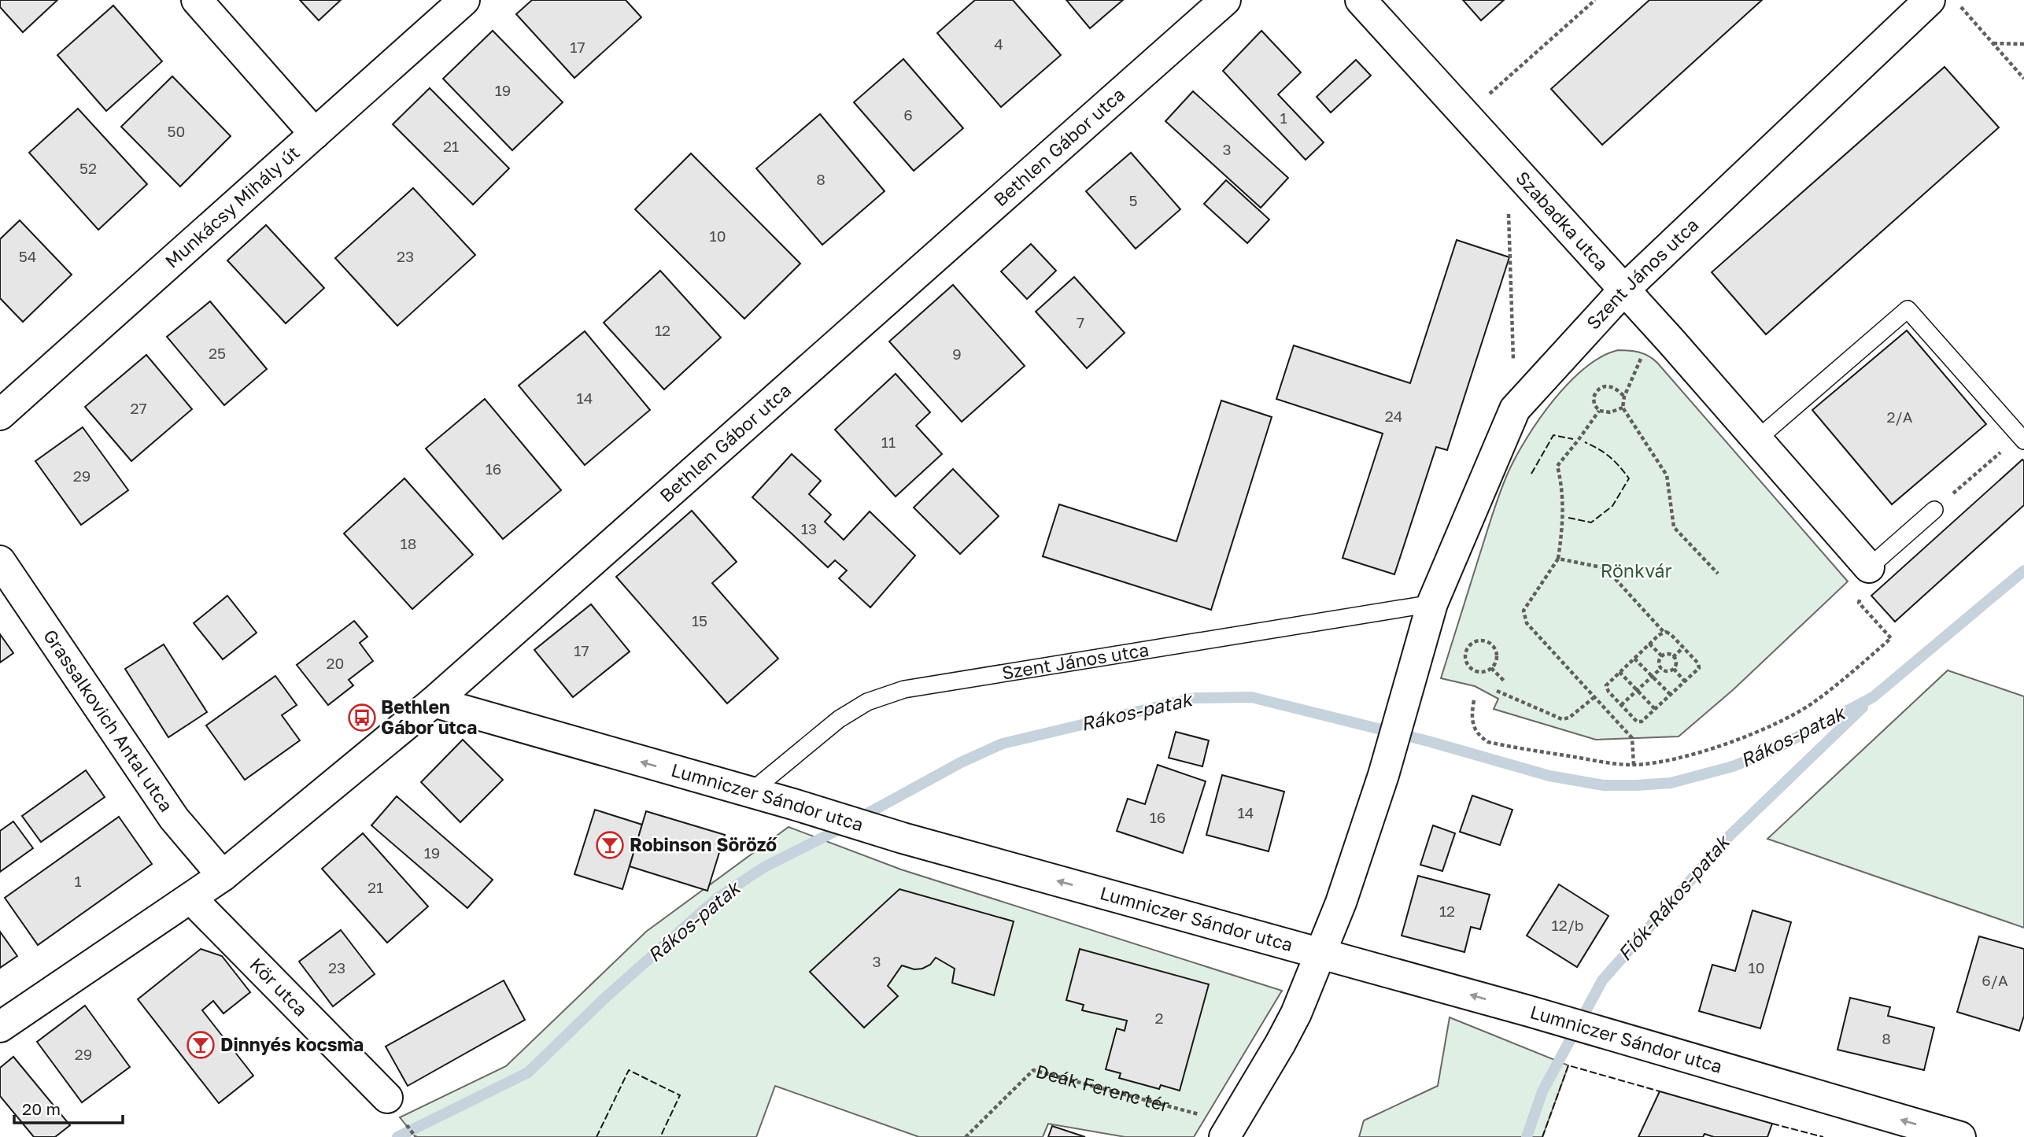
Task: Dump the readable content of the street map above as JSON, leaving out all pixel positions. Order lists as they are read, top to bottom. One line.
{"streets":{"street":["Bethlen Gábor utca","Munkácsy Mihály út","Szabadka utca","Szent János utca","Grassalkovich Antal utca","Lumniczer Sándor utca","Kör utca"],"path":["Deák Ferenc tér"]},"crossings":[["Bethlen Gábor utca","Grassalkovich Antal utca"],["Bethlen Gábor utca","Lumniczer Sándor utca"],["Bethlen Gábor utca","Kör utca"],["Szabadka utca","Szent János utca"],["Szent János utca","Lumniczer Sándor utca"]],"one_way":["Lumniczer Sándor utca"],"water":["Rákos-patak","Fiók-Rákos-patak"],"parks":["Rönkvár"],"places":{"bus stop":["Bethlen Gábor utca"],"bar":["Robinson Söröző","Dinnyés kocsma"]},"house_numbers":["4","17","19","6","1","50","21","3","52","8","5","10","54","23","7","12","25","9","14","27","24","2/A","11","16","29","13","18","15","17","20","14","16","19","1","21","12","12/b","3","23","10","6/A","2","8","29"],"scale_bar":"20 m"}
